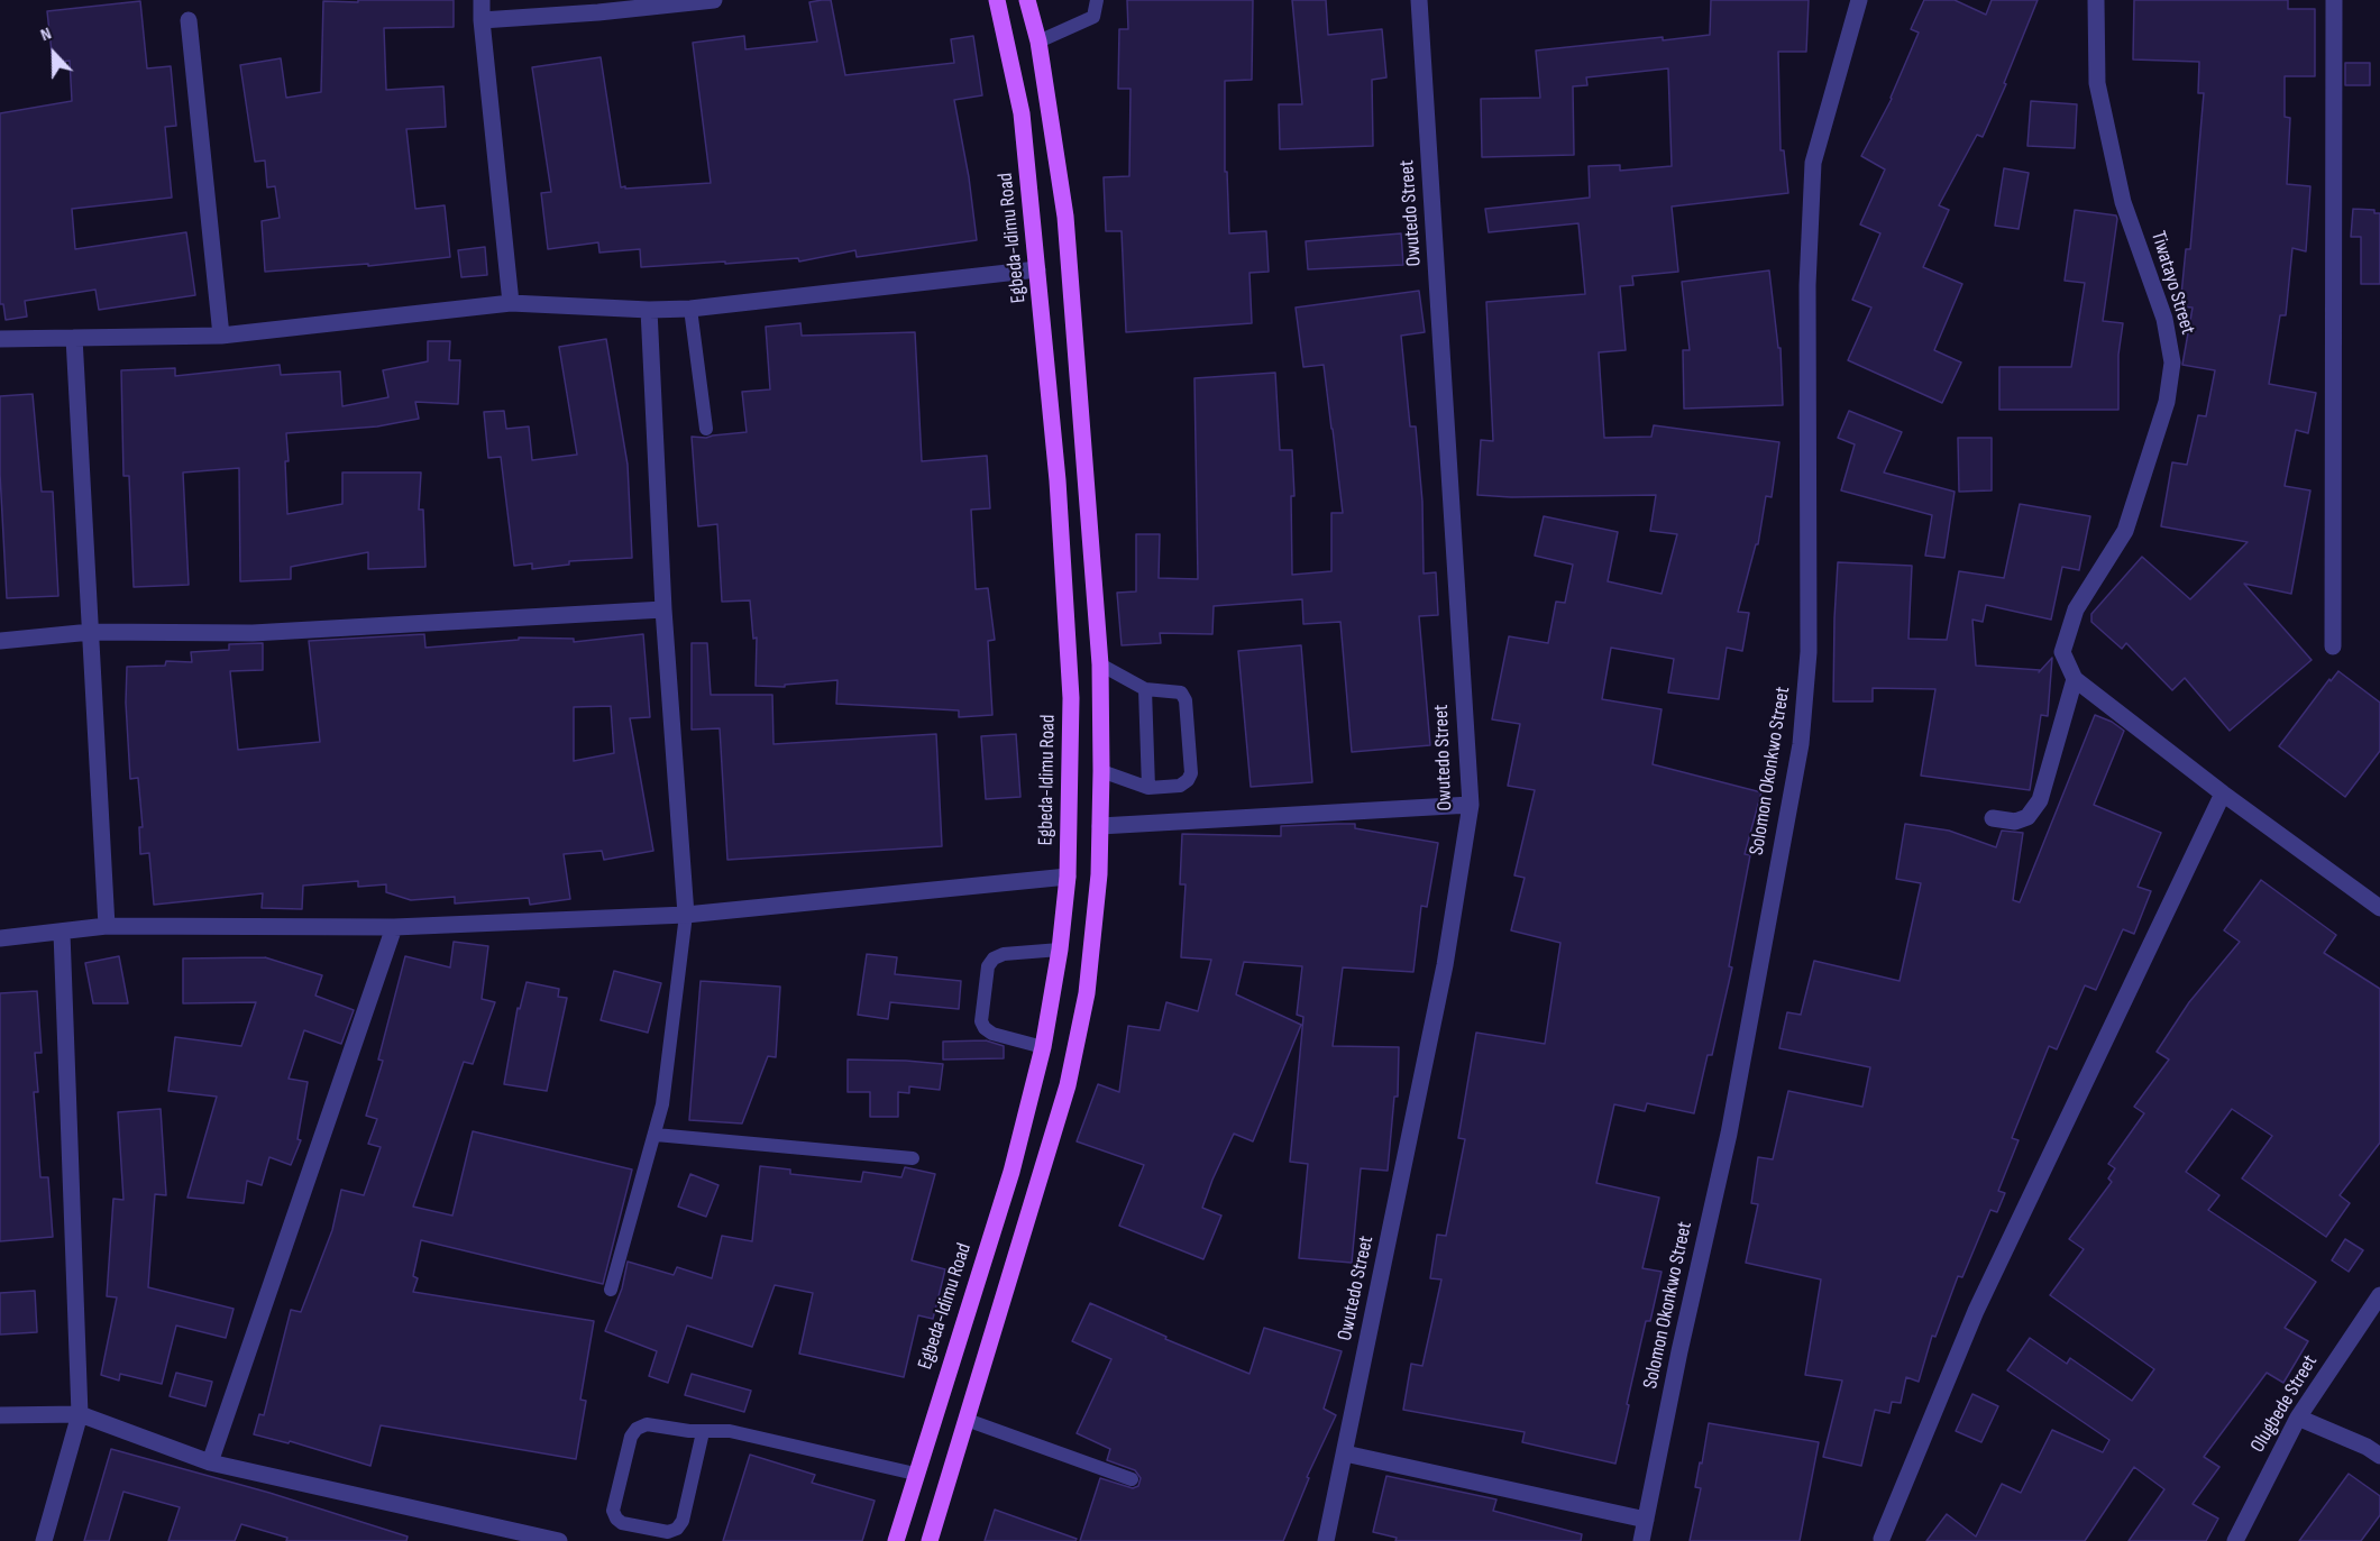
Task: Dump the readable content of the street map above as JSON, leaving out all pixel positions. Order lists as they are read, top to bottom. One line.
{"streets":{"main road":["Egbeda-Idimu Road"],"street":["Owutedo Street","Tiwatayo Street","Solomon Okonkwo Street","Olugbede Street"]},"north":"top"}
